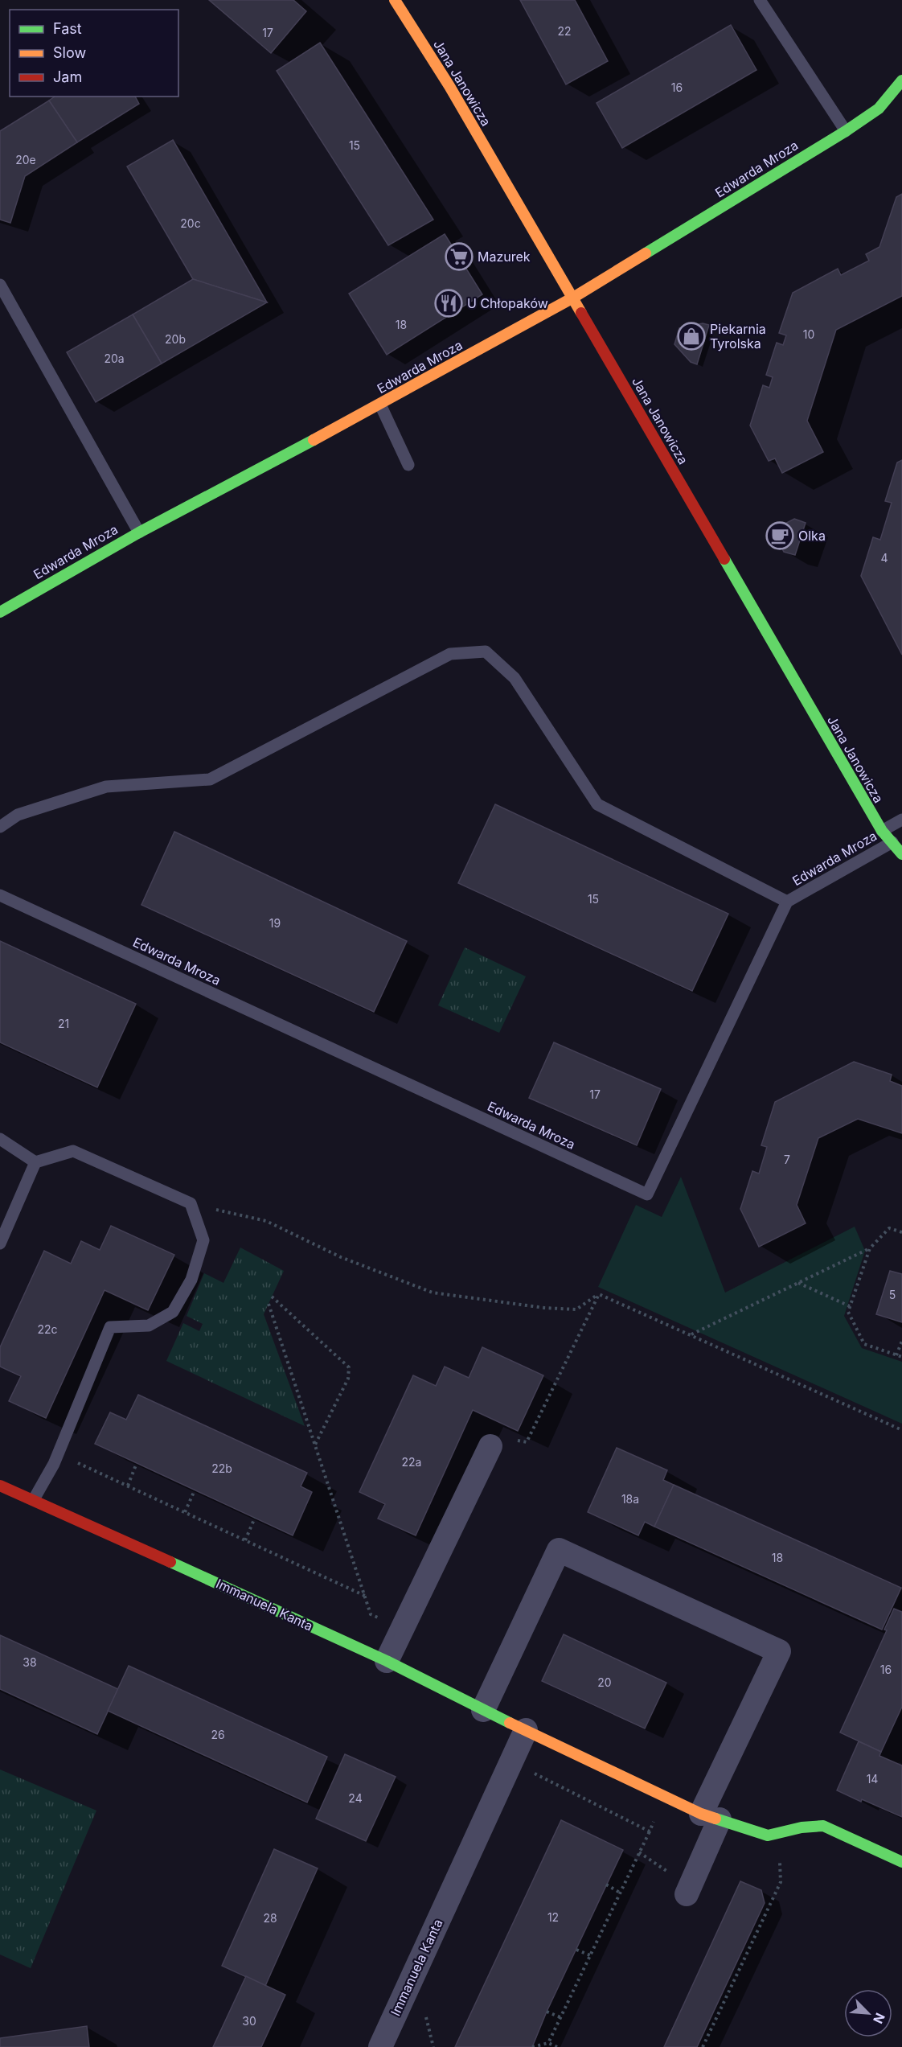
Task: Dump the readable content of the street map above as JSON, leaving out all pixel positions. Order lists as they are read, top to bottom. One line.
{"streets":{"street":["Jana Janowicza","Edwarda Mroza","Immanuela Kanta"]},"crossings":[["Jana Janowicza","Edwarda Mroza"]],"places":{"supermarket":["Mazurek"],"restaurant":["U Chłopaków"],"shop":["Piekarnia Tyrolska"],"cafe":["Olka"]},"house_numbers":["22","17","16","15","20e","20c","18","10","20b","20a","4","15","19","21","17","7","5","22c","22a","22b","18a","18","38","16","20","26","14","24","12","28","30"],"legend":["Fast","Slow","Jam"],"north":"bottom right"}
